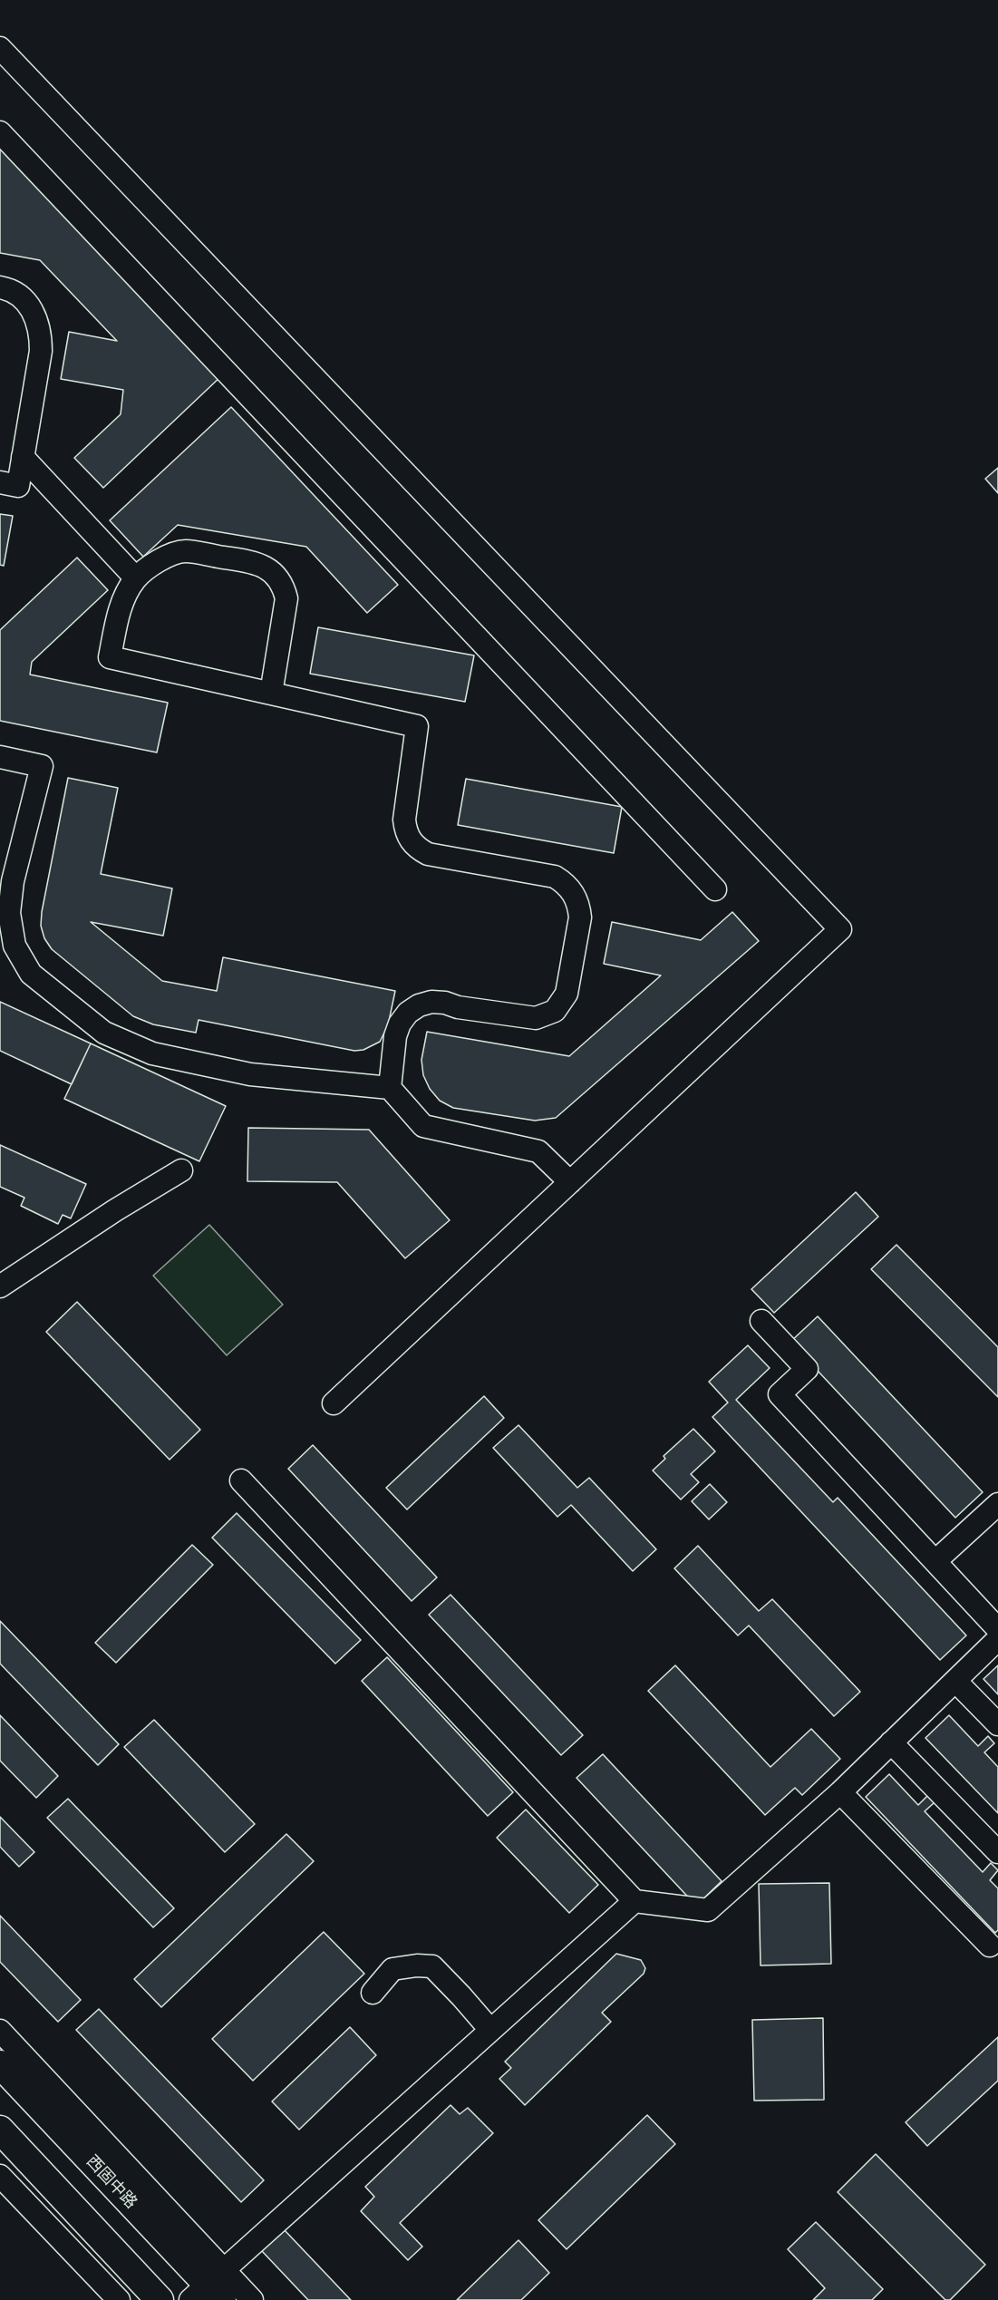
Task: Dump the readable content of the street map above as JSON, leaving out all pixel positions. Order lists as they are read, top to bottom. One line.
{"streets":{"main road":["西固中路"]}}
